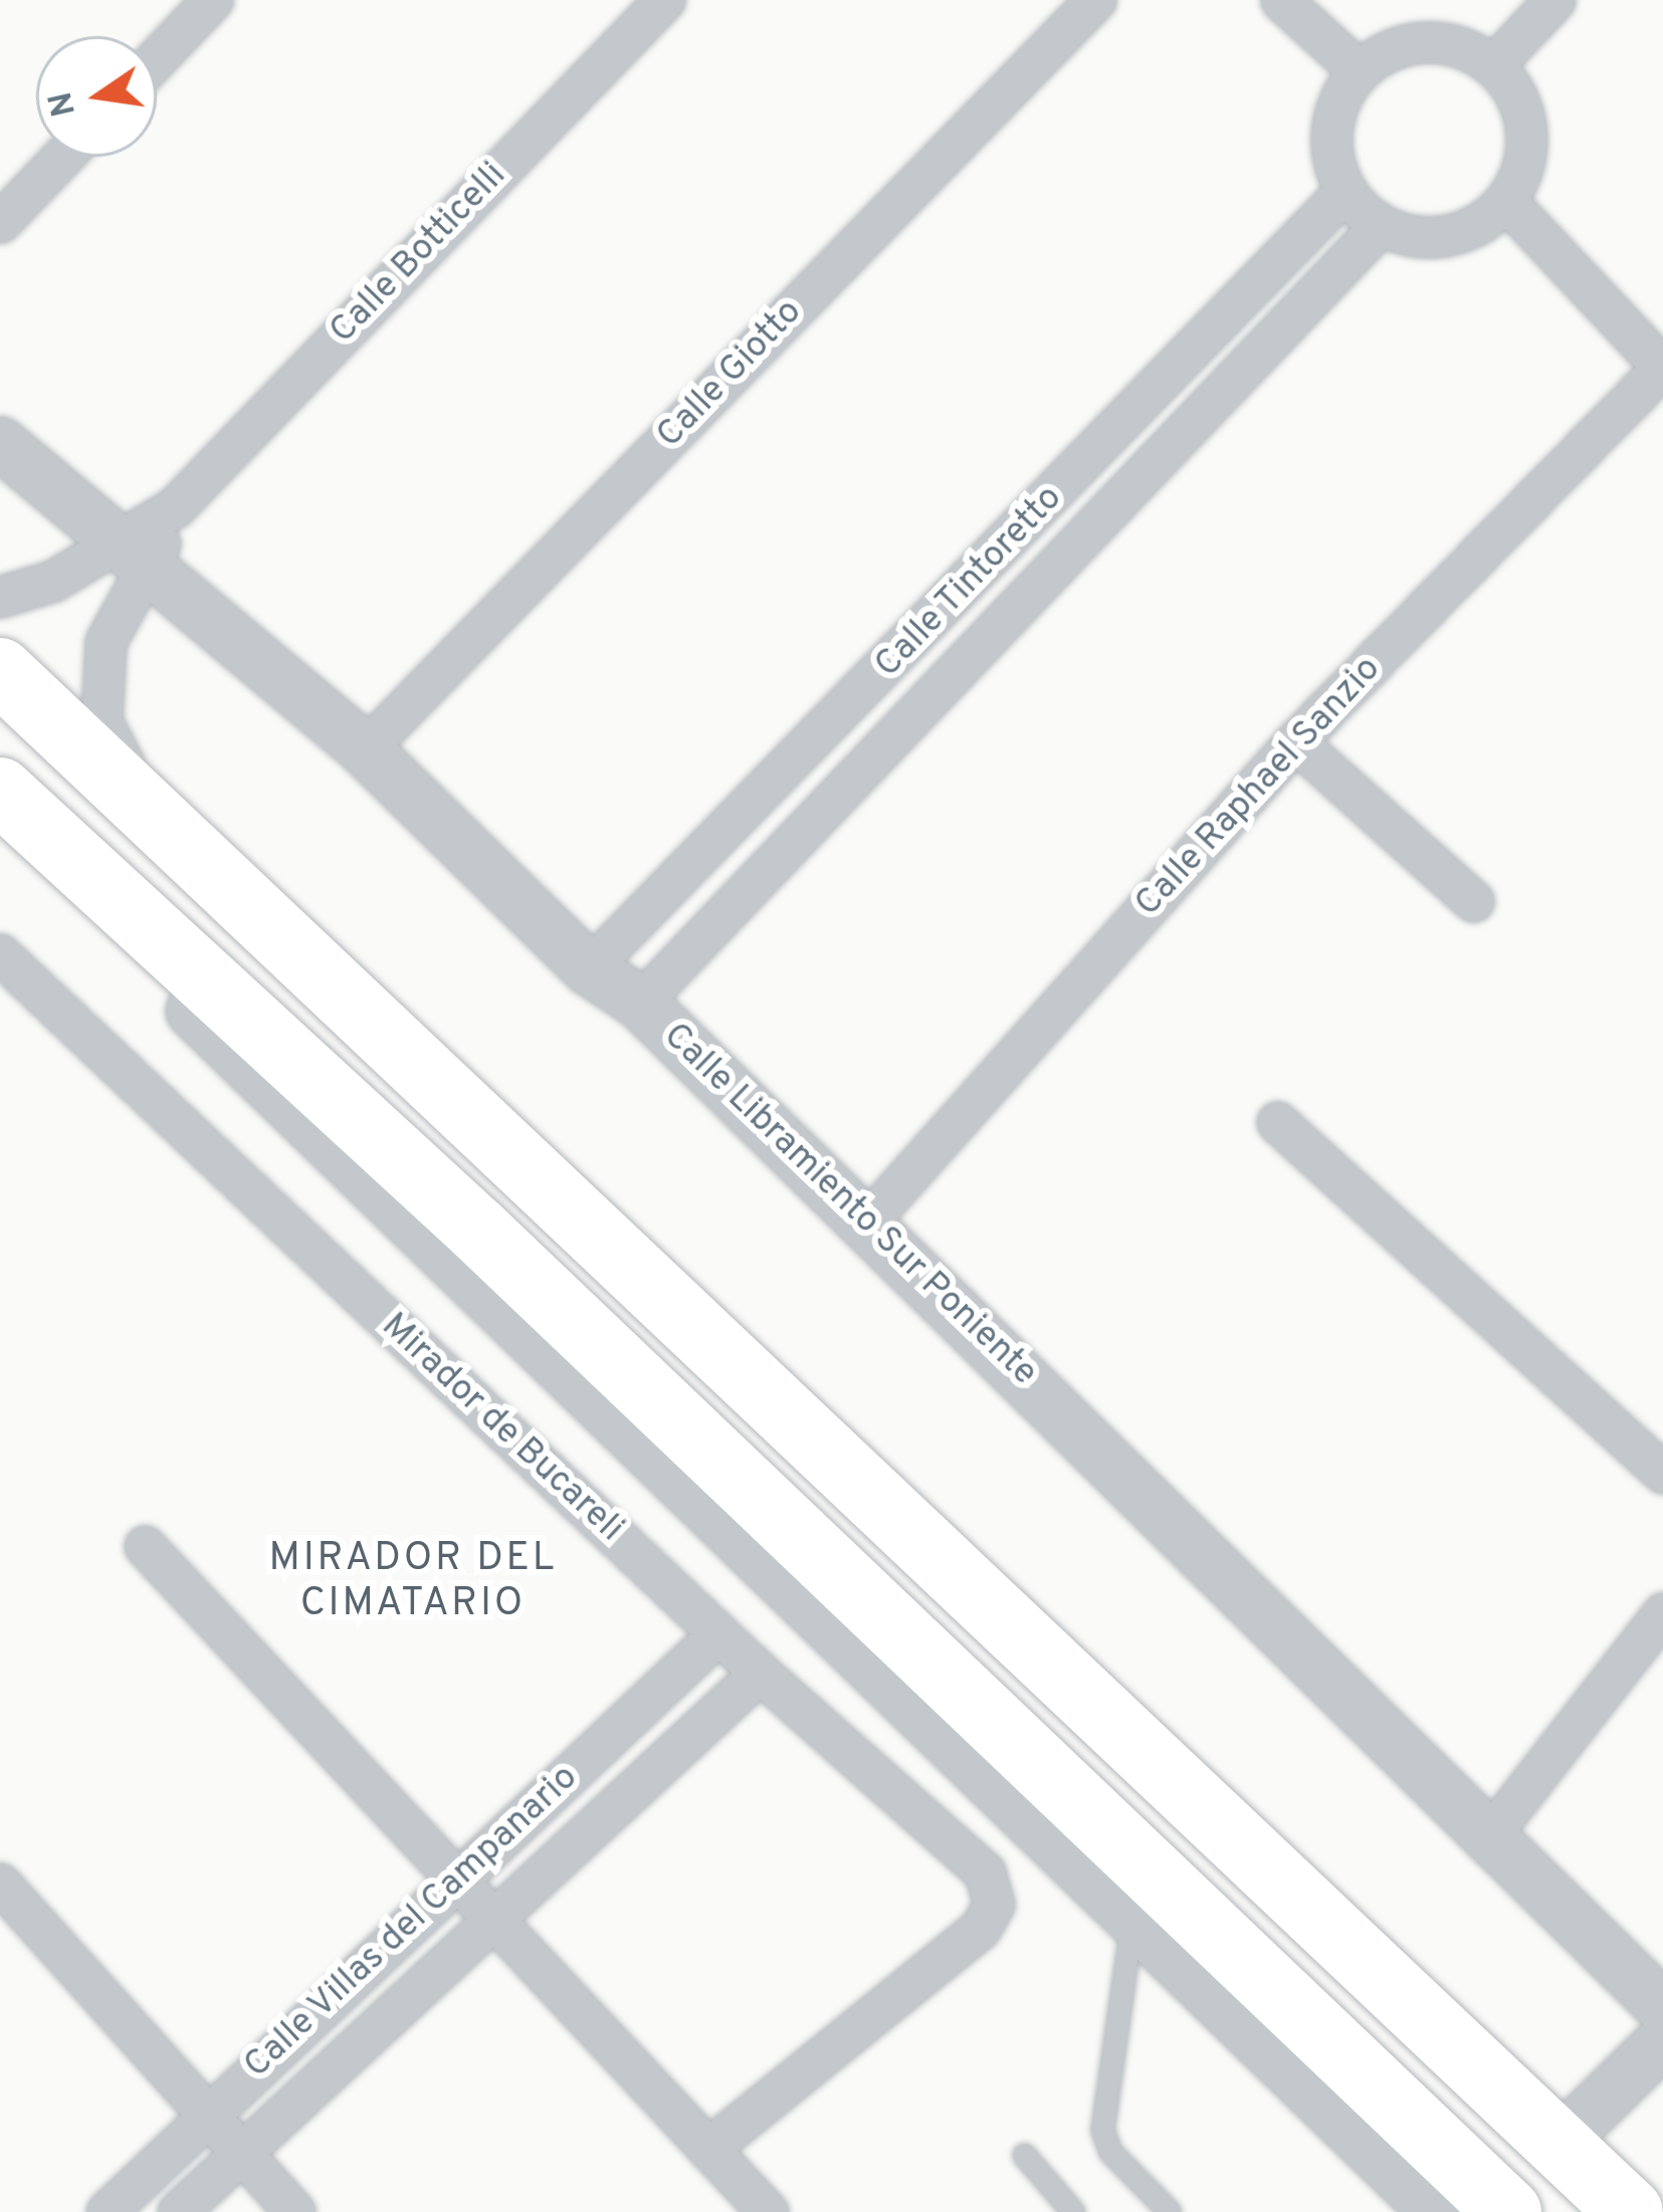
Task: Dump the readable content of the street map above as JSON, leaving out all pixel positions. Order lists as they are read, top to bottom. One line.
{"streets":{"street":["Calle Botticelli","Calle Giotto","Calle Tintoretto","Calle Raphael Sanzio","Calle Libramiento Sur Poniente","Mirador de Bucareli","Calle Villas del Campanario"]},"crossings":[["Calle Botticelli","Calle Libramiento Sur Poniente"],["Calle Giotto","Calle Libramiento Sur Poniente"],["Calle Tintoretto","Calle Libramiento Sur Poniente"],["Calle Raphael Sanzio","Calle Libramiento Sur Poniente"],["Mirador de Bucareli","Calle Villas del Campanario"]],"districts":["MIRADOR DEL CIMATARIO"],"north":"left"}
